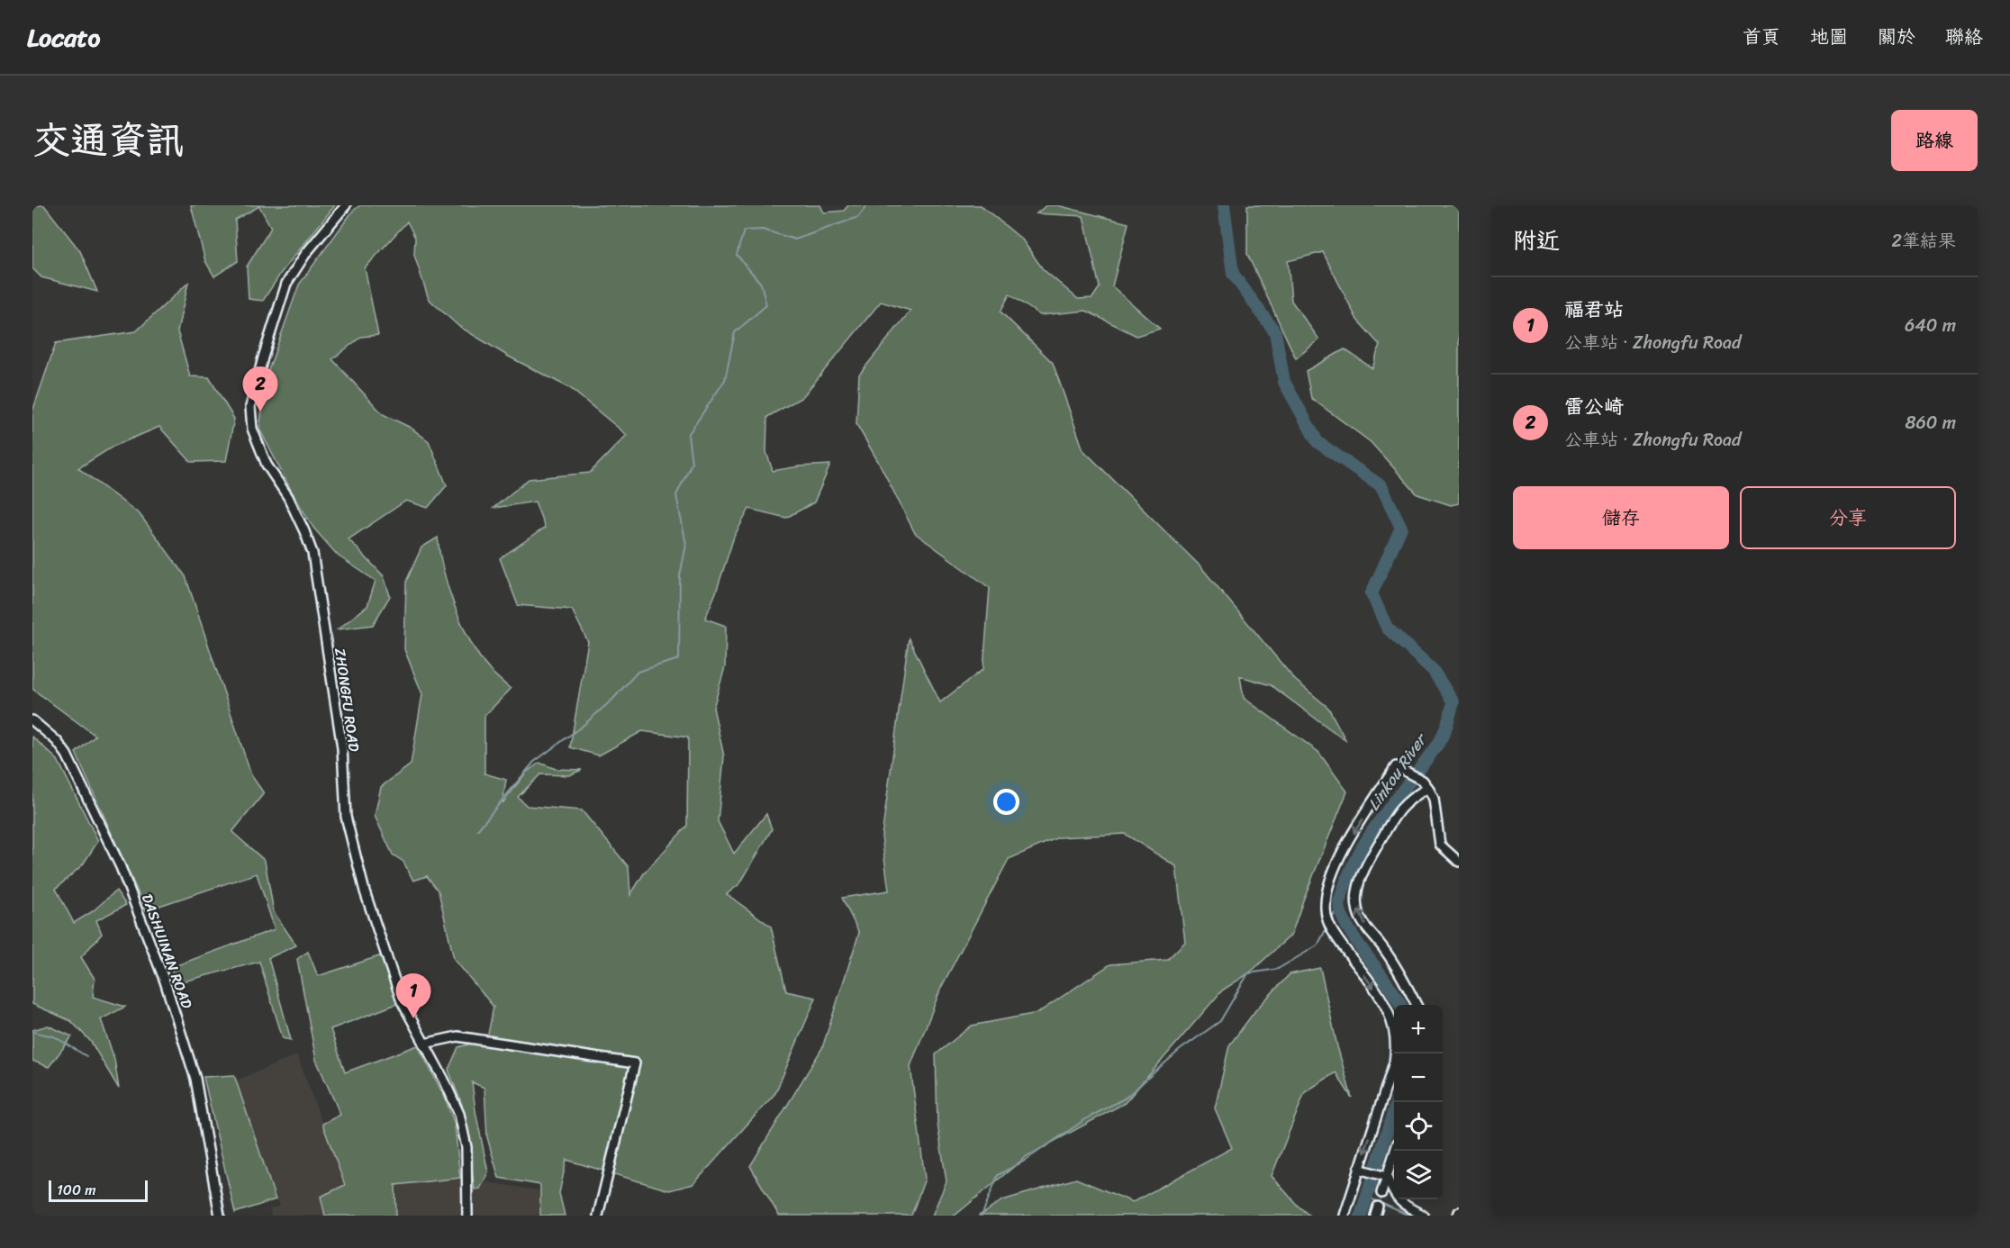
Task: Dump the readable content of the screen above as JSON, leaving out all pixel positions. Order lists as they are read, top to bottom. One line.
{"streets":{"street":["ZHONGFU ROAD","DASHUINAN ROAD"]},"water":["Linkou River"],"scale_bar":"100 m","page":{"header":"Locato","nav":["首頁","地圖","關於","聯絡"],"title":"交通資訊","buttons":["路線",["儲存","分享"]],"heading":["附近","2筆結果"],"list":[{"mark":"1","name":"福君站","note":"公車站 · Zhongfu Road","value":"640 m"},{"mark":"2","name":"雷公崎","note":"公車站 · Zhongfu Road","value":"860 m"}],"pins":["2","1"],"map_buttons":["+","−"],"scale":"100 m"}}
